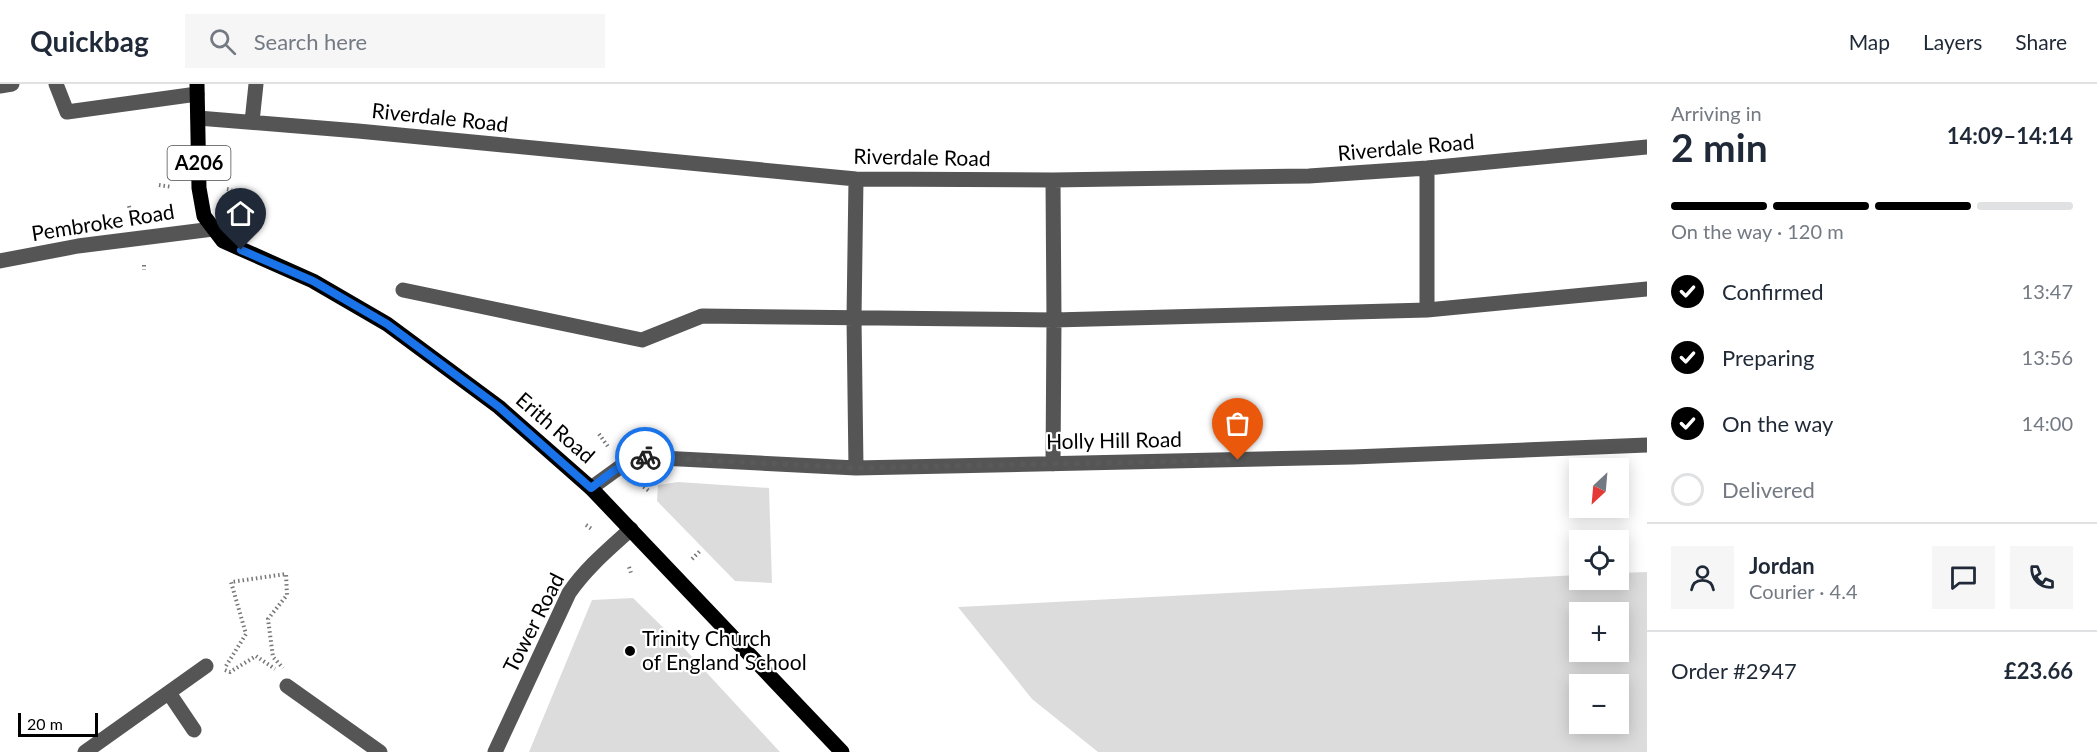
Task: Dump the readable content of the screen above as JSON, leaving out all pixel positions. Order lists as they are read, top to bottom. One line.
{"streets":{"main road":["A206","Erith Road"],"street":["Riverdale Road","Pembroke Road","Holly Hill Road","Tower Road"]},"crossings":[["Riverdale Road","A206"],["A206","Pembroke Road"],["A206","Erith Road"],["Pembroke Road","Erith Road"],["Erith Road","Holly Hill Road"],["Erith Road","Tower Road"]],"places":["Trinity Church of England School"],"scale_bar":"20 m","north":"bottom left","page":{"header":"Quickbag","search":"Search here","nav":["Map","Layers","Share"],"heading":["2 min","Arriving in","14:09–14:14"],"panel":["Jordan","Courier · 4.4","Order #2947","£23.66"],"bar":"On the way · 120 m","list":[["Confirmed","13:47"],["Preparing","13:56"],["On the way","14:00"],"Delivered"],"map_buttons":["+","−"],"scale":"20 m"}}
